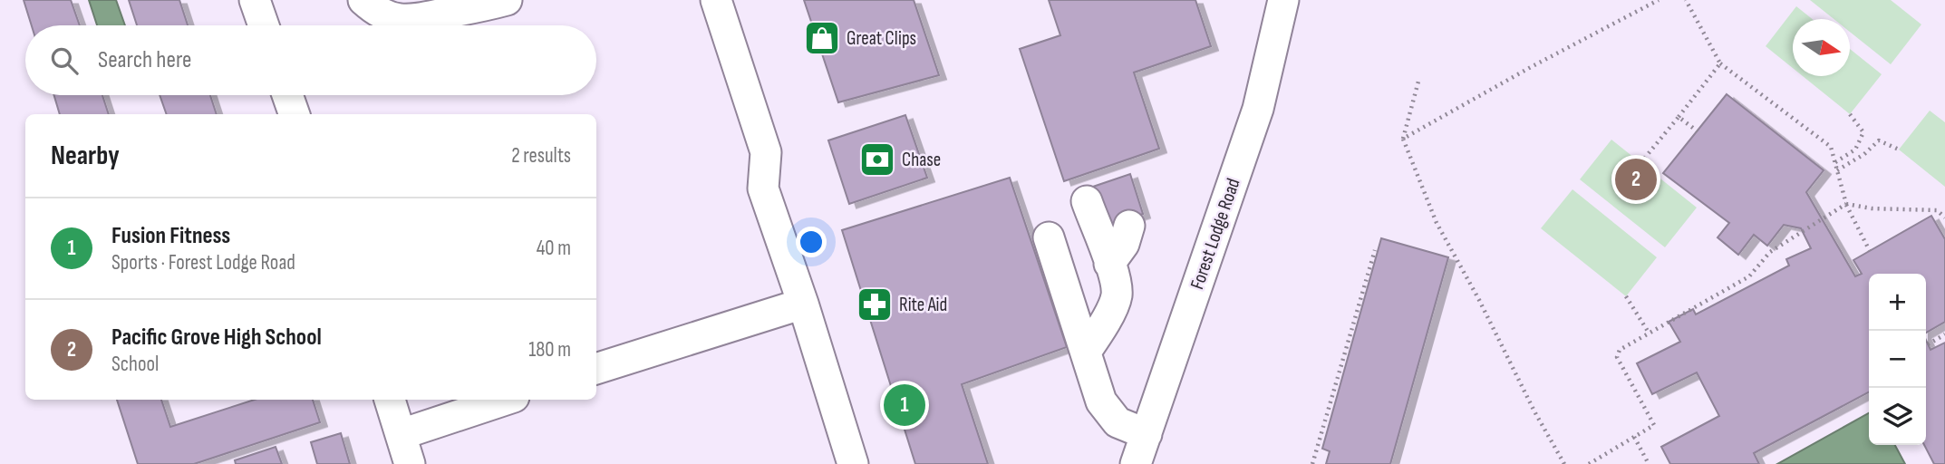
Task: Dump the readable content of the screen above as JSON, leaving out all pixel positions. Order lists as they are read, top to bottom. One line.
{"streets":{"street":["Forest Lodge Road"]},"places":{"shop":["Great Clips"],"bank":["Chase"],"pharmacy":["Rite Aid"]},"north":"right","page":{"search":"Search here","heading":["Nearby","2 results"],"pins":["2","1"],"list":[{"mark":"1","name":"Fusion Fitness","note":"Sports · Forest Lodge Road","value":"40 m"},{"mark":"2","name":"Pacific Grove High School","note":"School","value":"180 m"}],"map_buttons":["+","−"]}}
